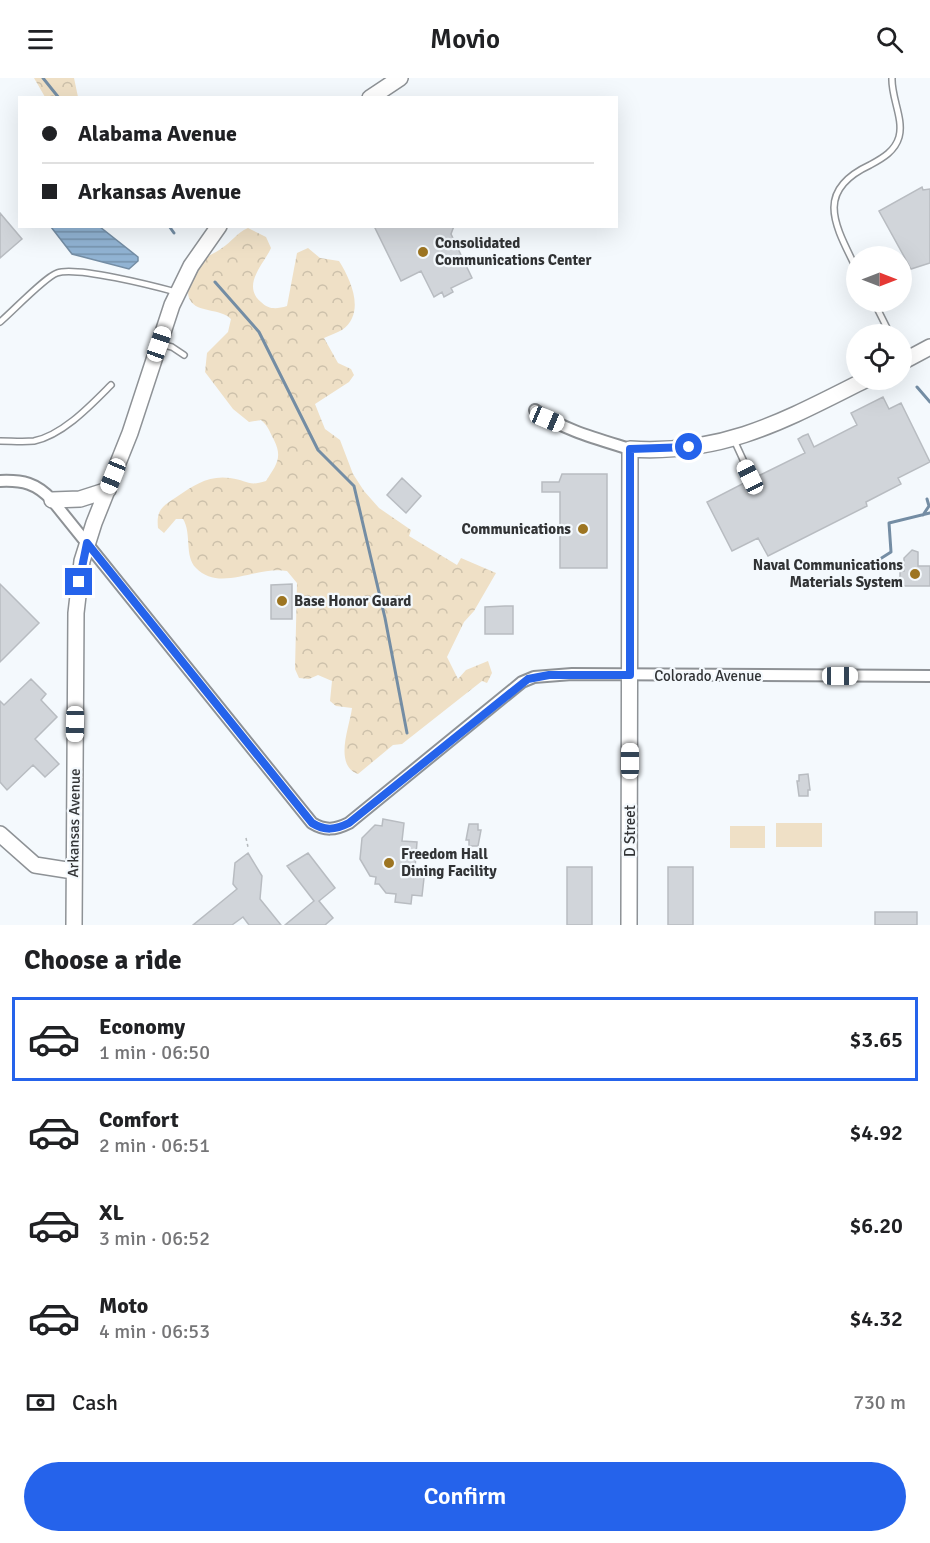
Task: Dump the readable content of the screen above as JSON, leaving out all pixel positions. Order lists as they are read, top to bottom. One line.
{"streets":{"street":["Colorado Avenue","Arkansas Avenue","D Street"]},"crossings":[["Colorado Avenue","Arkansas Avenue"],["Colorado Avenue","D Street"]],"places":["Consolidated Communications Center","Communications","Naval Communications Materials System","Base Honor Guard","Freedom Hall Dining Facility"],"north":"right","page":{"header":"Movio","banner":["Alabama Avenue","Arkansas Avenue"],"heading":"Choose a ride","list":[{"name":"Economy","note":"1 min · 06:50","value":"$3.65"},{"name":"Comfort","note":"2 min · 06:51","value":"$4.92"},{"name":"XL","note":"3 min · 06:52","value":"$6.20"},{"name":"Moto","note":"4 min · 06:53","value":"$4.32"}],"pay":["Cash","730 m"],"buttons":"Confirm"}}
